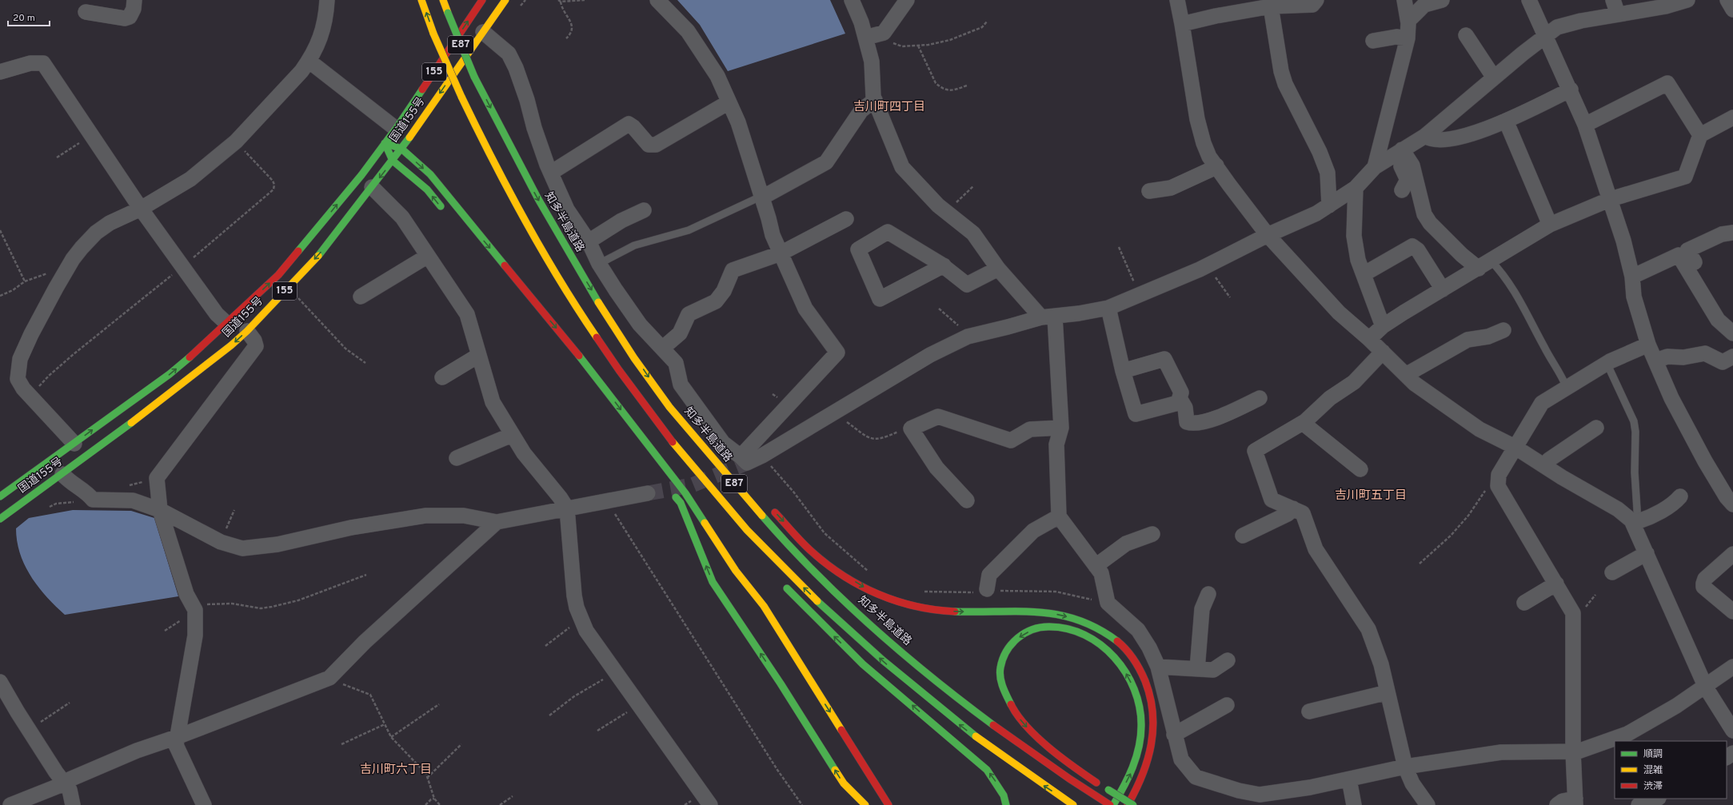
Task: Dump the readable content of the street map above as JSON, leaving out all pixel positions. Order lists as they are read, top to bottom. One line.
{"streets":{"highway":["E87","155","国道155号","知多半島道路"]},"districts":["吉川町四丁目","吉川町五丁目","吉川町六丁目"],"legend":["順調","混雑","渋滞"],"scale_bar":"20 m"}
